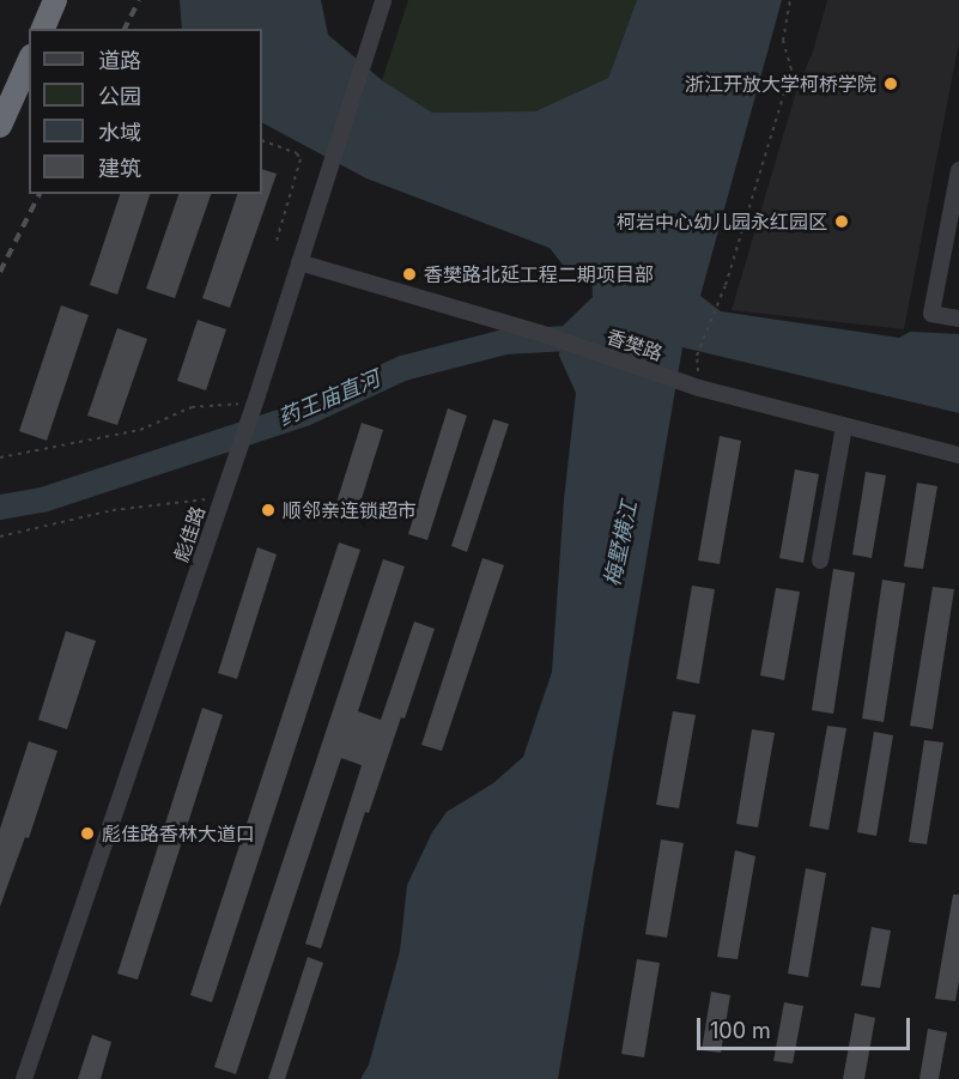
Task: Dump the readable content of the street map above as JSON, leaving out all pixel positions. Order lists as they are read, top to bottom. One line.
{"streets":{"street":["香樊路","彪佳路"]},"crossings":[["香樊路","彪佳路"]],"water":["药王庙直河","梅墅横江"],"places":["浙江开放大学柯桥学院","柯岩中心幼儿园永红园区","香樊路北延工程二期项目部","顺邻亲连锁超市","彪佳路香林大道口"],"legend":["道路","公园","水域","建筑"],"scale_bar":"100 m"}
